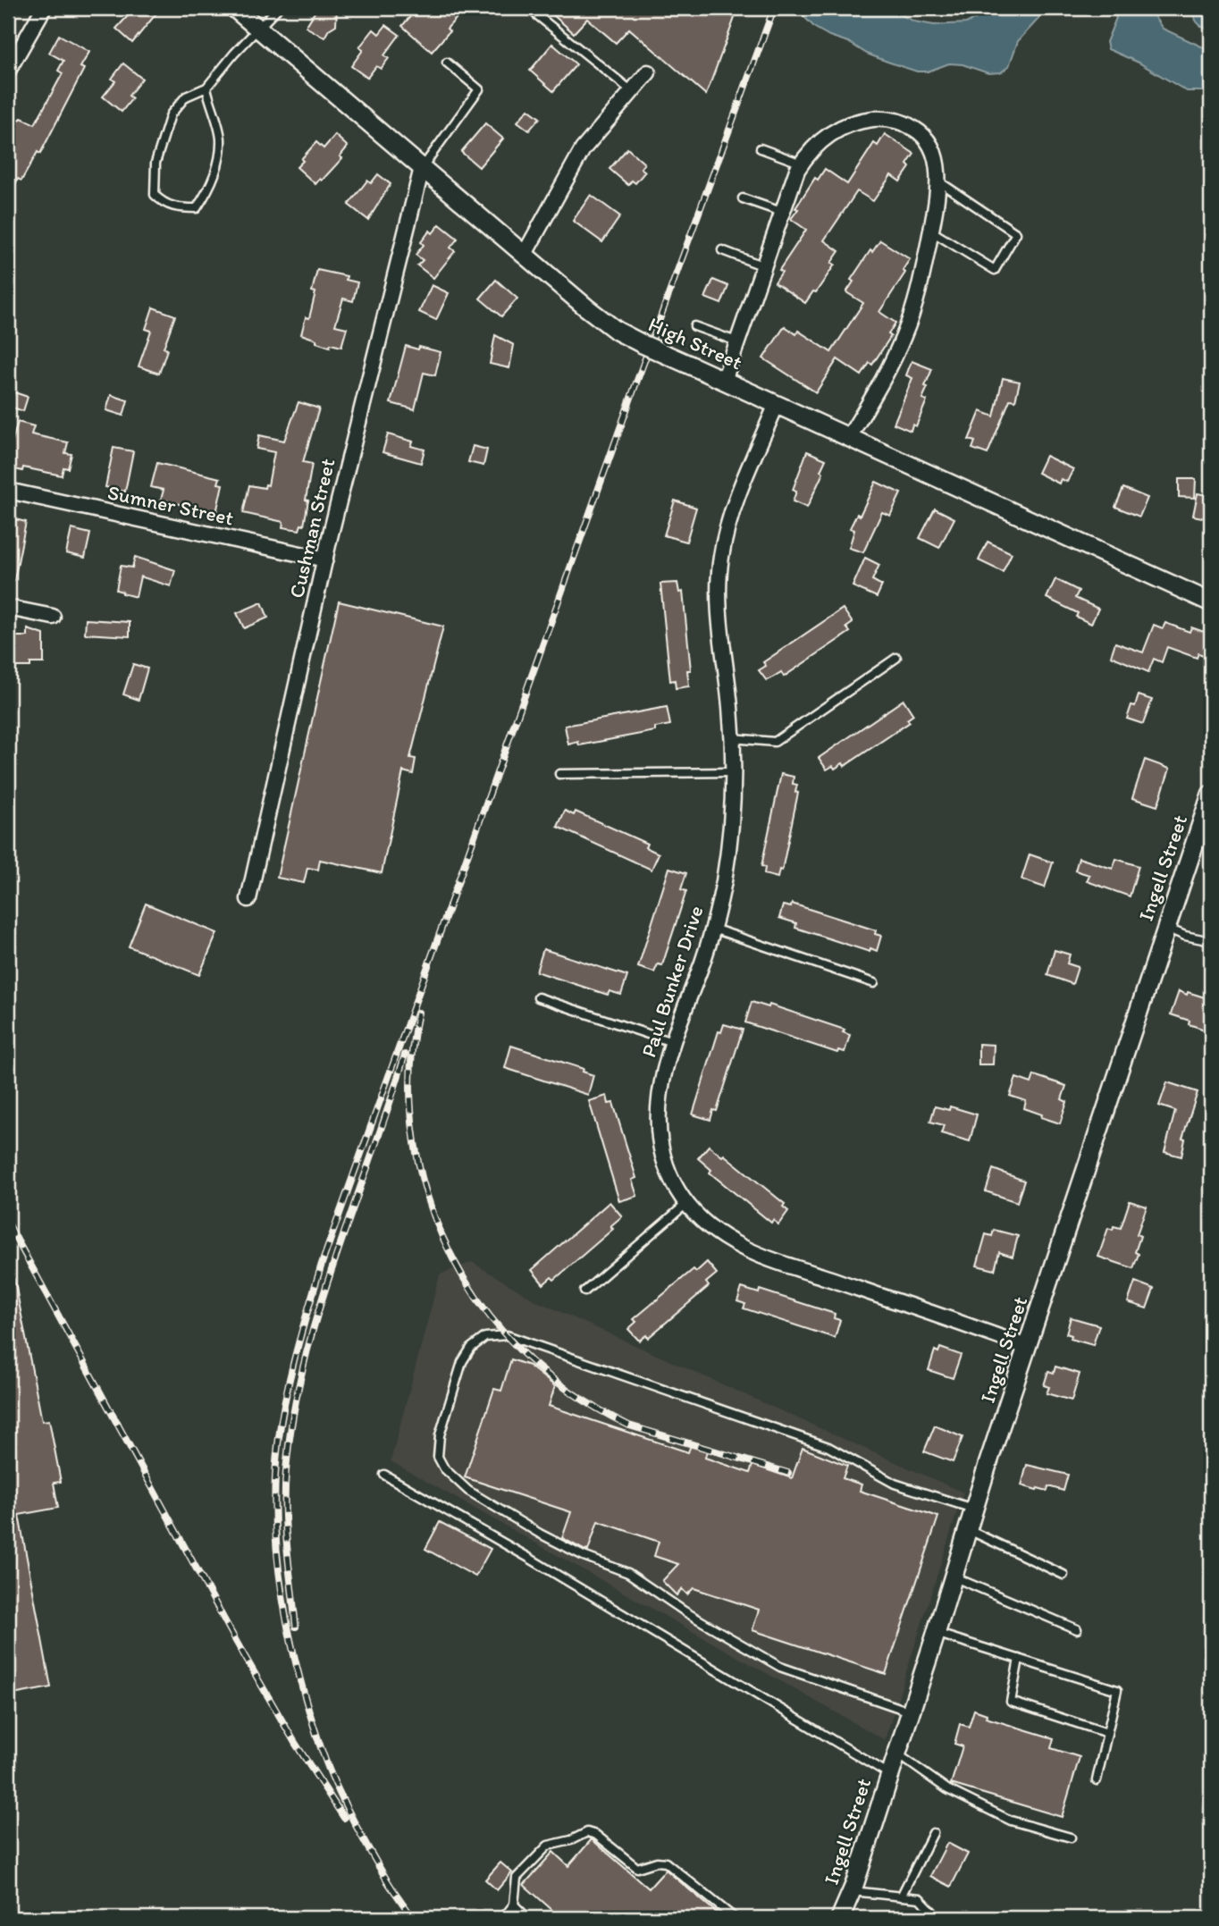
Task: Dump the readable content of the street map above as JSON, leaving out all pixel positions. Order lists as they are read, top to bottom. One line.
{"streets":{"street":["High Street","Sumner Street","Cushman Street","Ingell Street","Paul Bunker Drive"]},"crossings":[["High Street","Cushman Street"],["High Street","Paul Bunker Drive"],["Sumner Street","Cushman Street"],["Ingell Street","Paul Bunker Drive"]]}
